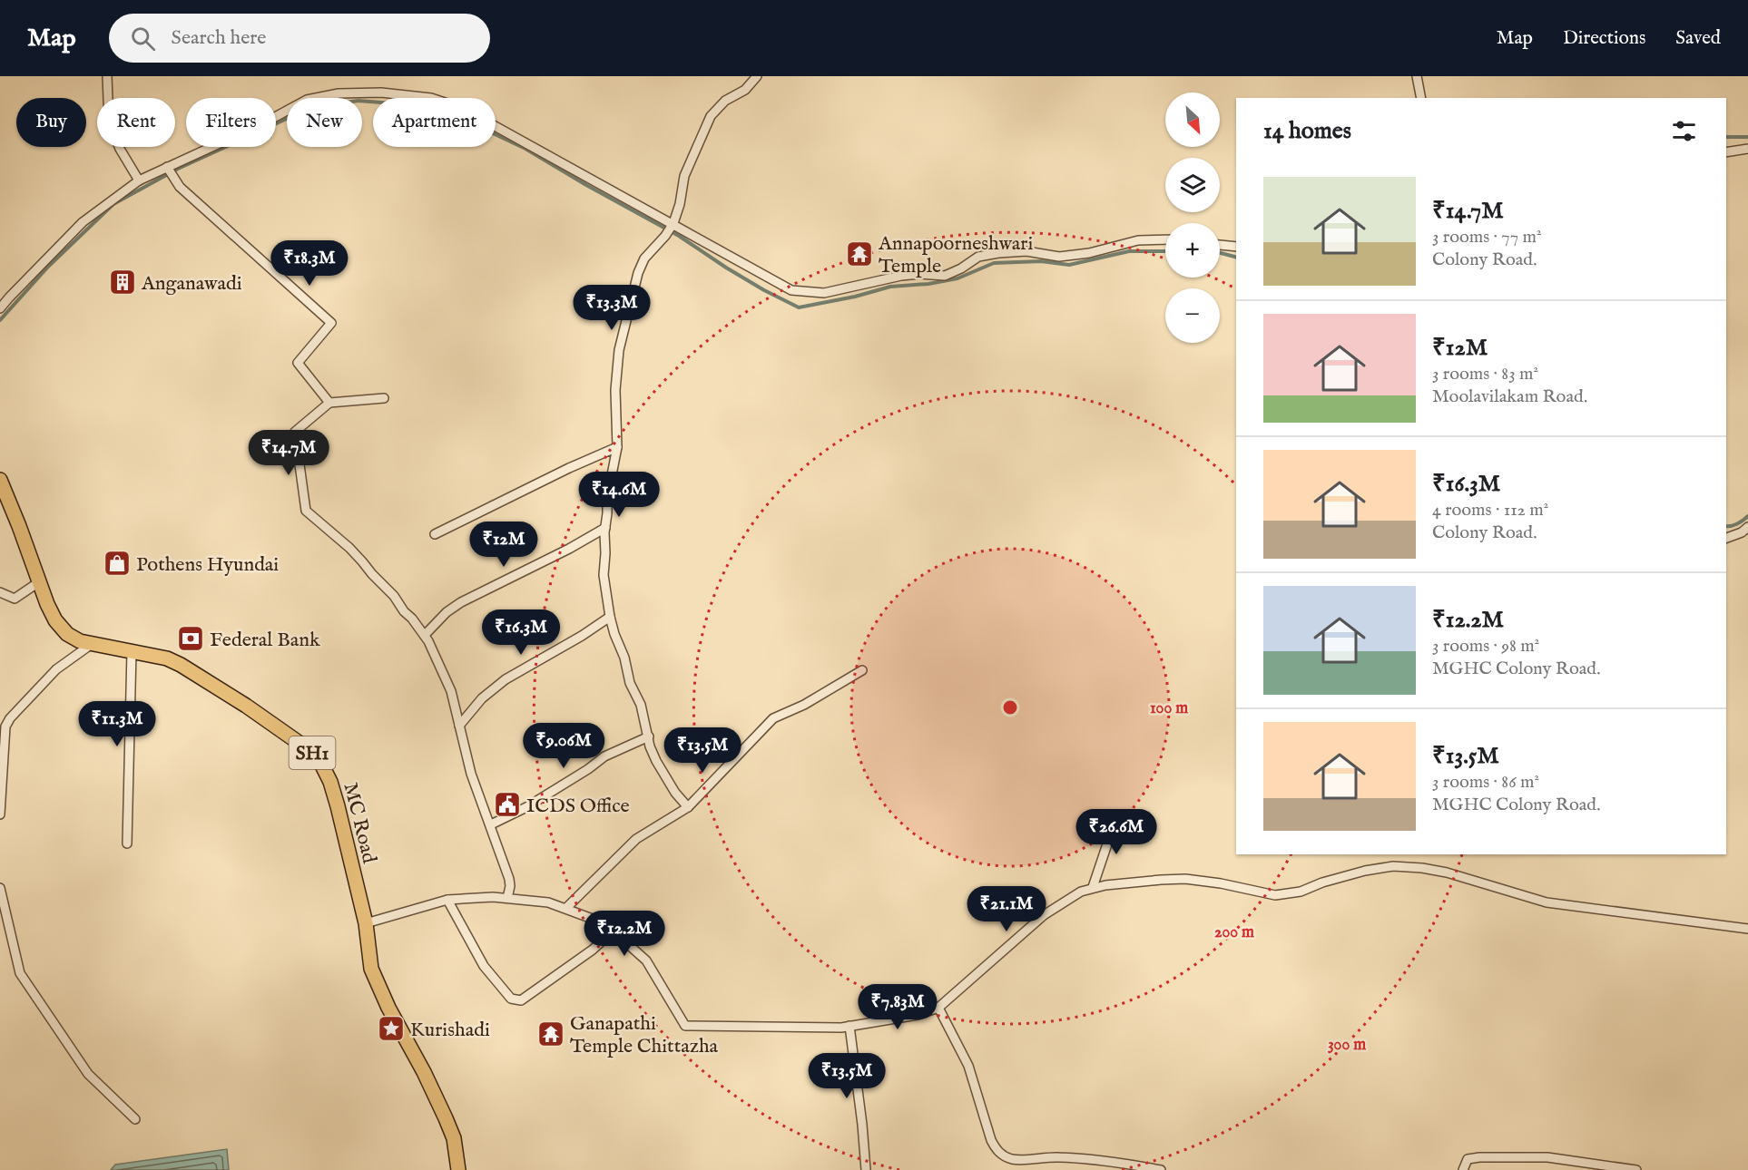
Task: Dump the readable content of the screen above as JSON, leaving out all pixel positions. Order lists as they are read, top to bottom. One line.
{"streets":{"main road":["SH1","MC Road"]},"places":{"temple":["Annapoorneshwari Temple","Ganapathi Temple Chittazha"],"building":["Anganawadi"],"shop":["Pothens Hyundai"],"bank":["Federal Bank"],"public building":["ICDS Office"],"place":["Kurishadi"]},"north":"bottom right","page":{"header":"Map","search":"Search here","nav":["Map","Directions","Saved"],"map_buttons":["+","−"],"chip":["Buy","Rent","Filters","New","Apartment"],"heading":"14 homes","list":[{"name":"₹14.7M","note":"3 rooms · 77 m² · Colony Road."},{"name":"₹12M","note":"3 rooms · 83 m² · Moolavilakam Road."},{"name":"₹16.3M","note":"4 rooms · 112 m² · Colony Road."},{"name":"₹12.2M","note":"3 rooms · 98 m² · MGHC Colony Road."},{"name":"₹13.5M","note":"3 rooms · 86 m² · MGHC Colony Road."}],"price":["₹18.3M","₹13.3M","₹14.7M","₹14.6M","₹12M","₹16.3M","₹11.3M","₹9.06M","₹13.5M","₹26.6M","₹21.1M","₹12.2M","₹7.83M","₹13.5M"]},"rings":["100 m","200 m","300 m"]}
